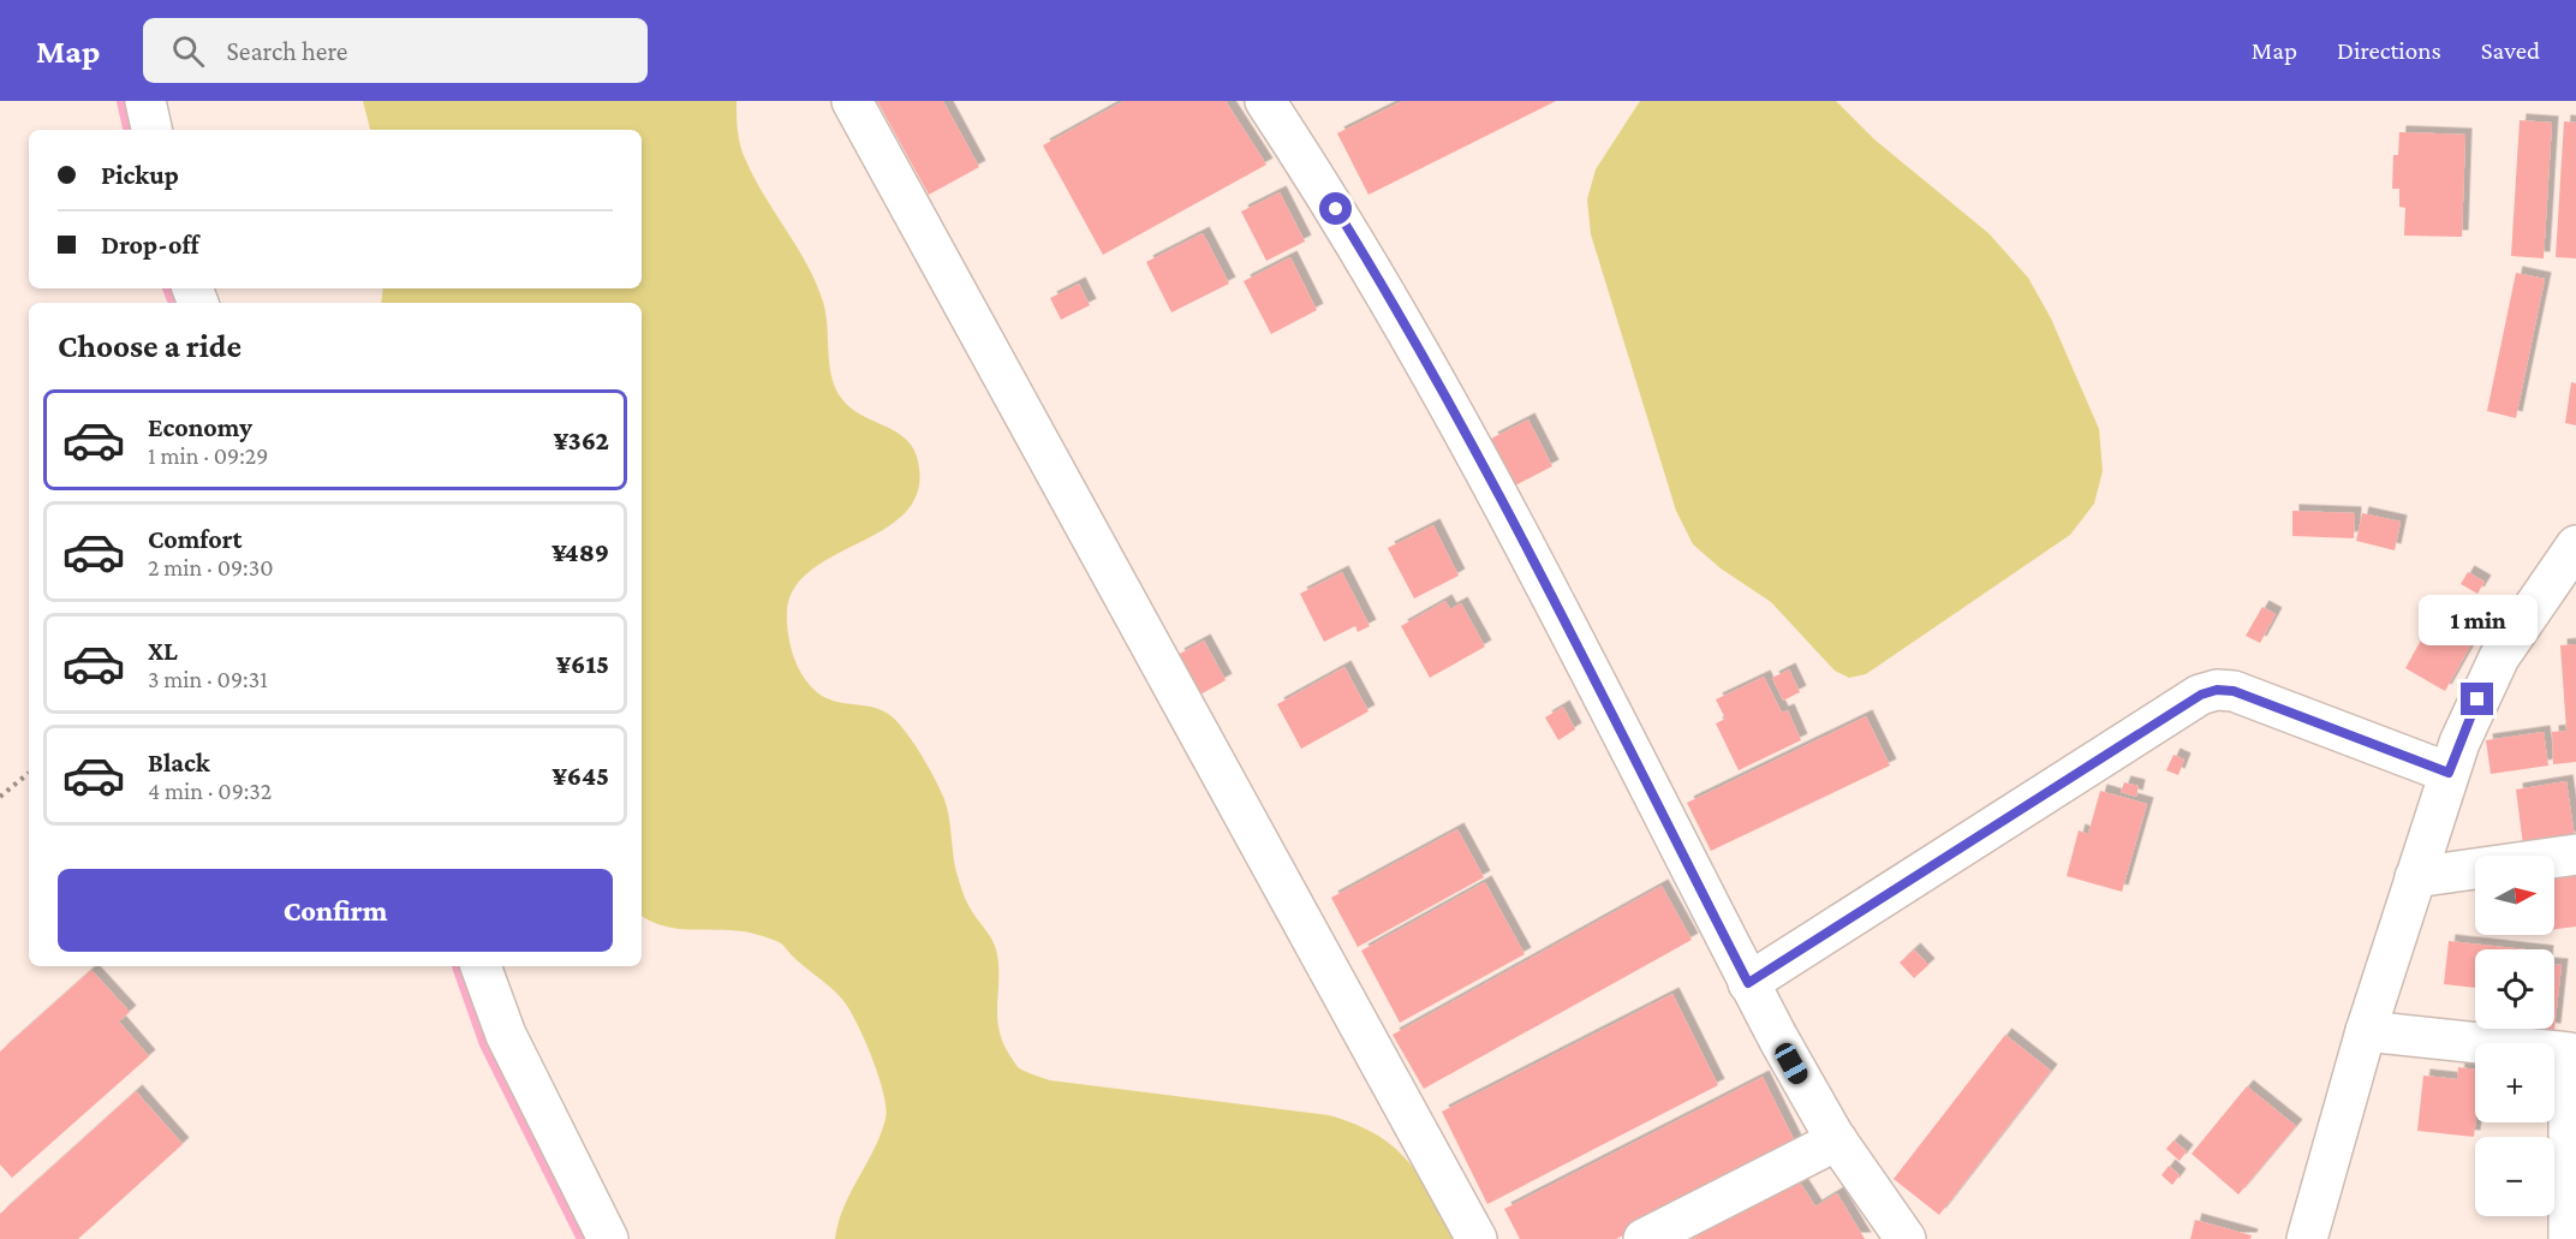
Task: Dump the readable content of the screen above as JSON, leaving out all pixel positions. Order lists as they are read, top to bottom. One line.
{"north":"right","page":{"header":"Map","search":"Search here","nav":["Map","Directions","Saved"],"banner":["Pickup","Drop-off"],"heading":"Choose a ride","list":[{"name":"Economy","note":"1 min · 09:29","value":"¥362"},{"name":"Comfort","note":"2 min · 09:30","value":"¥489"},{"name":"XL","note":"3 min · 09:31","value":"¥615"},{"name":"Black","note":"4 min · 09:32","value":"¥645"}],"bubble":"1 min","buttons":"Confirm","map_buttons":["+","−"]}}
